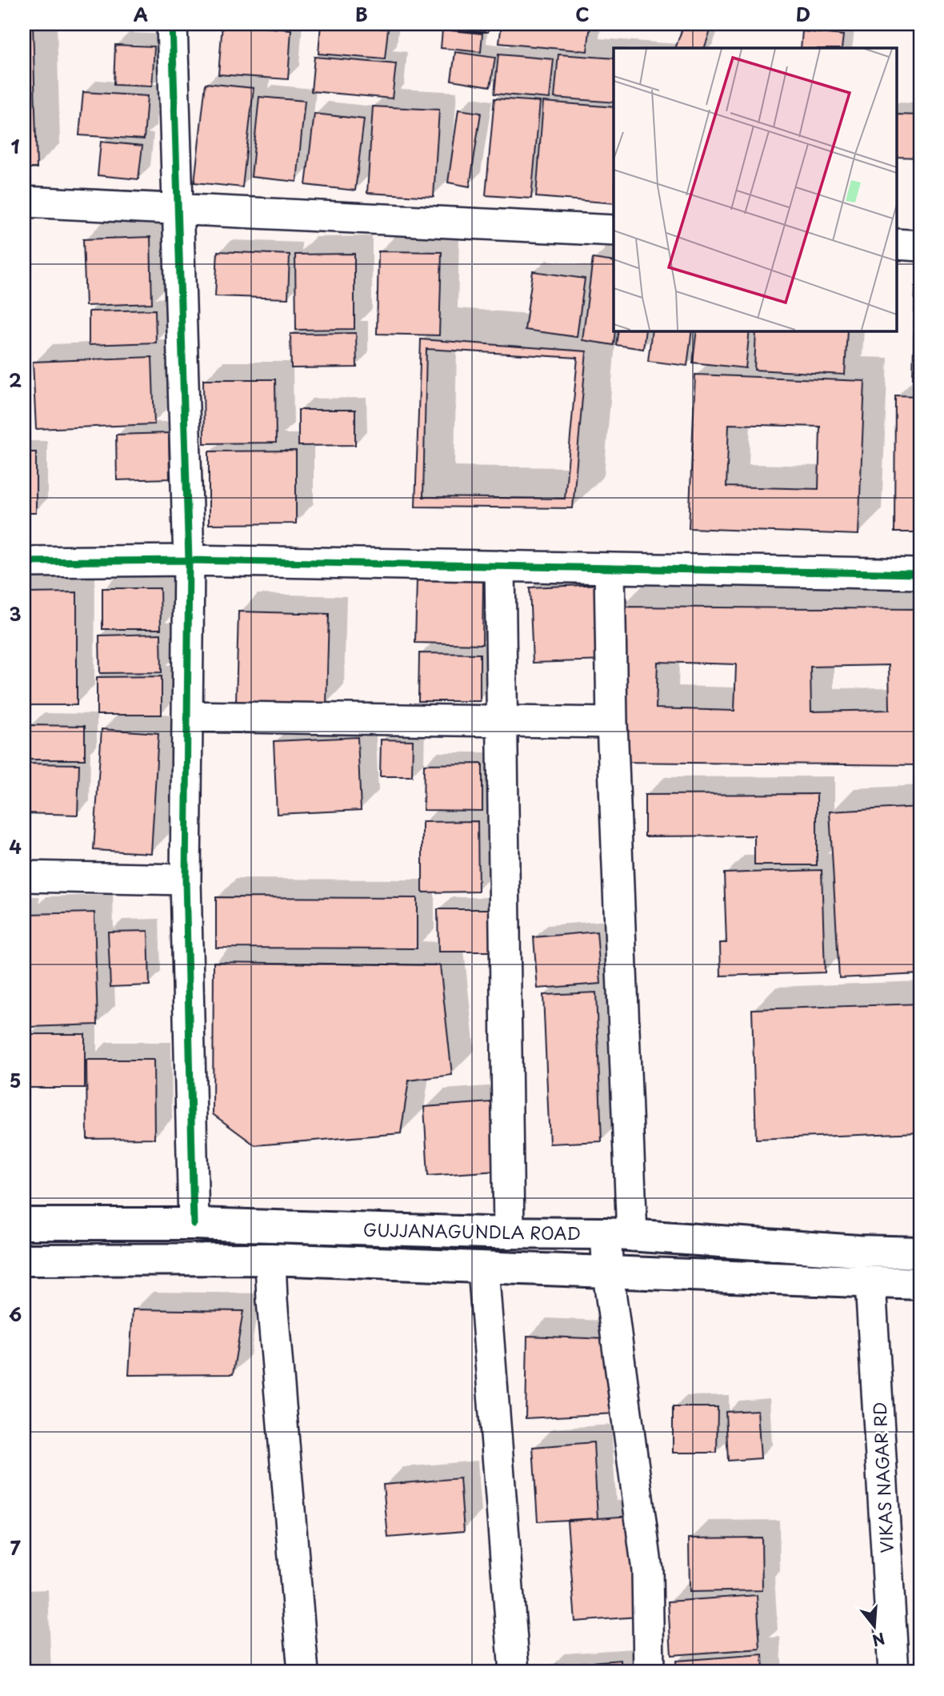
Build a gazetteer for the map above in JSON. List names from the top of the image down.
{
  "streets": {
    "main road": ["GUJJANAGUNDLA ROAD"],
    "street": ["VIKAS NAGAR RD"]
  },
  "crossings": [
    ["GUJJANAGUNDLA ROAD", "VIKAS NAGAR RD"]
  ],
  "north": "bottom",
  "grid": {
    "columns": [
      "A",
      "B",
      "C",
      "D"
    ],
    "rows": [
      "1",
      "2",
      "3",
      "4",
      "5",
      "6",
      "7"
    ]
  }
}
